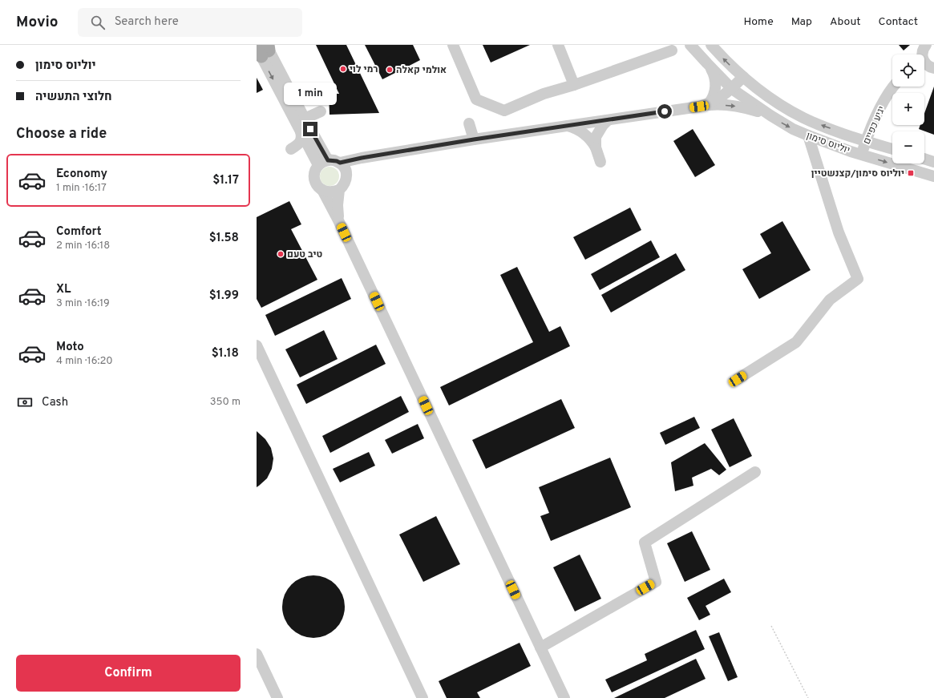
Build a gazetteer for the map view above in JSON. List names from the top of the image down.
{
  "streets": {
    "street": ["יגיע כפיים", "יוליוס סימון"]
  },
  "crossings": [
    ["יגיע כפיים", "יוליוס סימון"]
  ],
  "places": {
    "other": ["רמי לוי", "אולמי קאלה", "טיב טעם"],
    "transit": ["יוליוס סימון/קצנשטיין"]
  },
  "page": {
    "header": "Movio",
    "search": "Search here",
    "nav": [
      "Home",
      "Map",
      "About",
      "Contact"
    ],
    "banner": ["יוליוס סימון", "חלוצי התעשיה"],
    "map_buttons": ["+", "−"],
    "bubble": "1 min",
    "heading": "Choose a ride",
    "list": [
      {
        "name": "Economy",
        "note": "1 min · 16:17",
        "value": "$1.17"
      },
      {
        "name": "Comfort",
        "note": "2 min · 16:18",
        "value": "$1.58"
      },
      {
        "name": "XL",
        "note": "3 min · 16:19",
        "value": "$1.99"
      },
      {
        "name": "Moto",
        "note": "4 min · 16:20",
        "value": "$1.18"
      }
    ],
    "pay": ["Cash", "350 m"],
    "buttons": "Confirm"
  }
}
